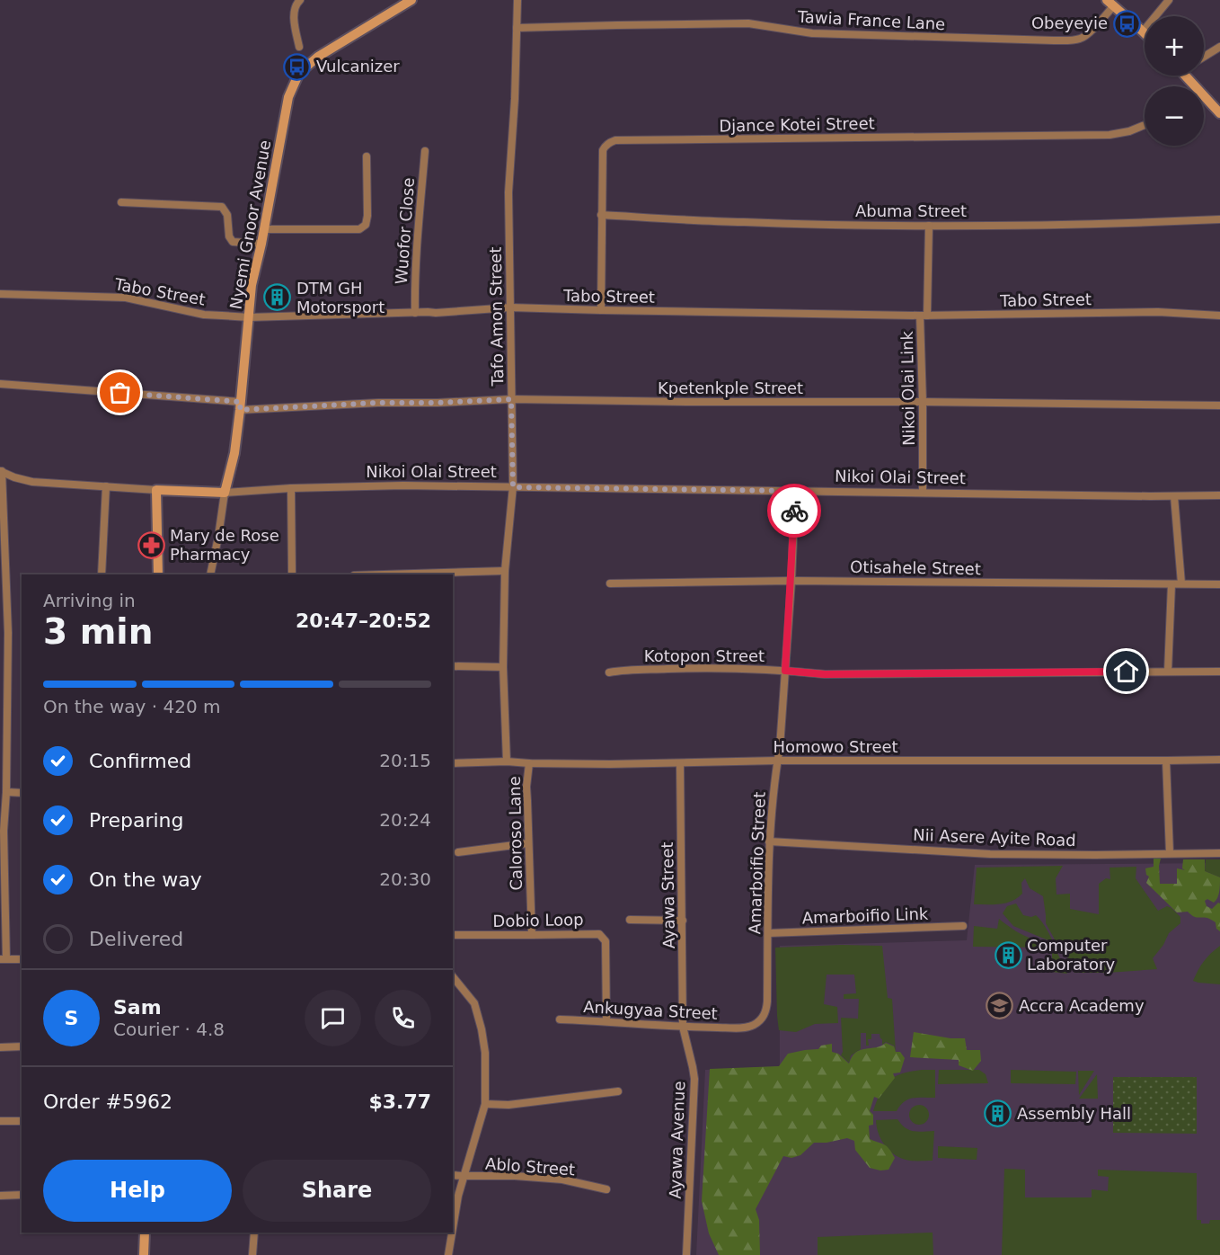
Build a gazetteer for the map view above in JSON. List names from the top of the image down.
{
  "streets": {
    "street": [
      "Tawia France Lane",
      "Djance Kotei Street",
      "Abuma Street",
      "Nyemi Gnoor Avenue",
      "Wuofor Close",
      "Tabo Street",
      "Tafo Amon Street",
      "Kpetenkple Street",
      "Nikoi Olai Link",
      "Nikoi Olai Street",
      "Otisahele Street",
      "Kotopon Street",
      "Homowo Street",
      "Caloroso Lane",
      "Nii Asere Ayite Road",
      "Amarboifio Street",
      "Ayawa Street",
      "Amarboifio Link",
      "Dobio Loop",
      "Ankugyaa Street",
      "Ayawa Avenue",
      "Ablo Street"
    ]
  },
  "crossings": [
    ["Tawia France Lane", "Tafo Amon Street"],
    ["Djance Kotei Street", "Abuma Street"],
    ["Djance Kotei Street", "Tabo Street"],
    ["Abuma Street", "Nikoi Olai Link"],
    ["Nyemi Gnoor Avenue", "Tabo Street"],
    ["Nyemi Gnoor Avenue", "Kpetenkple Street"],
    ["Nyemi Gnoor Avenue", "Nikoi Olai Street"],
    ["Wuofor Close", "Tabo Street"],
    ["Tabo Street", "Tafo Amon Street"],
    ["Tabo Street", "Nikoi Olai Link"],
    ["Tafo Amon Street", "Kpetenkple Street"],
    ["Tafo Amon Street", "Nikoi Olai Street"],
    ["Tafo Amon Street", "Homowo Street"],
    ["Kpetenkple Street", "Nikoi Olai Link"],
    ["Nikoi Olai Link", "Nikoi Olai Street"],
    ["Nikoi Olai Street", "Amarboifio Street"],
    ["Otisahele Street", "Amarboifio Street"],
    ["Kotopon Street", "Amarboifio Street"],
    ["Homowo Street", "Caloroso Lane"],
    ["Homowo Street", "Amarboifio Street"],
    ["Homowo Street", "Ayawa Street"],
    ["Caloroso Lane", "Dobio Loop"],
    ["Nii Asere Ayite Road", "Amarboifio Street"],
    ["Amarboifio Street", "Amarboifio Link"],
    ["Amarboifio Street", "Ankugyaa Street"],
    ["Ayawa Street", "Ankugyaa Street"],
    ["Ayawa Street", "Ayawa Avenue"],
    ["Dobio Loop", "Ankugyaa Street"],
    ["Ankugyaa Street", "Ayawa Avenue"]
  ],
  "places": {
    "bus stop": ["Obeyeyie", "Vulcanizer"],
    "building": ["DTM GH Motorsport", "Computer Laboratory", "Assembly Hall"],
    "pharmacy": ["Mary de Rose Pharmacy"],
    "school or university": ["Accra Academy"]
  },
  "page": {
    "map_buttons": ["+", "−"],
    "heading": ["3 min", "Arriving in", "20:47–20:52"],
    "panel": [
      "Sam",
      "Courier · 4.8",
      "Order #5962",
      "$3.77"
    ],
    "bar": "On the way · 420 m",
    "list": [
      ["Confirmed", "20:15"],
      ["Preparing", "20:24"],
      ["On the way", "20:30"],
      "Delivered"
    ],
    "round": "S",
    "buttons": ["Help", "Share"]
  }
}
